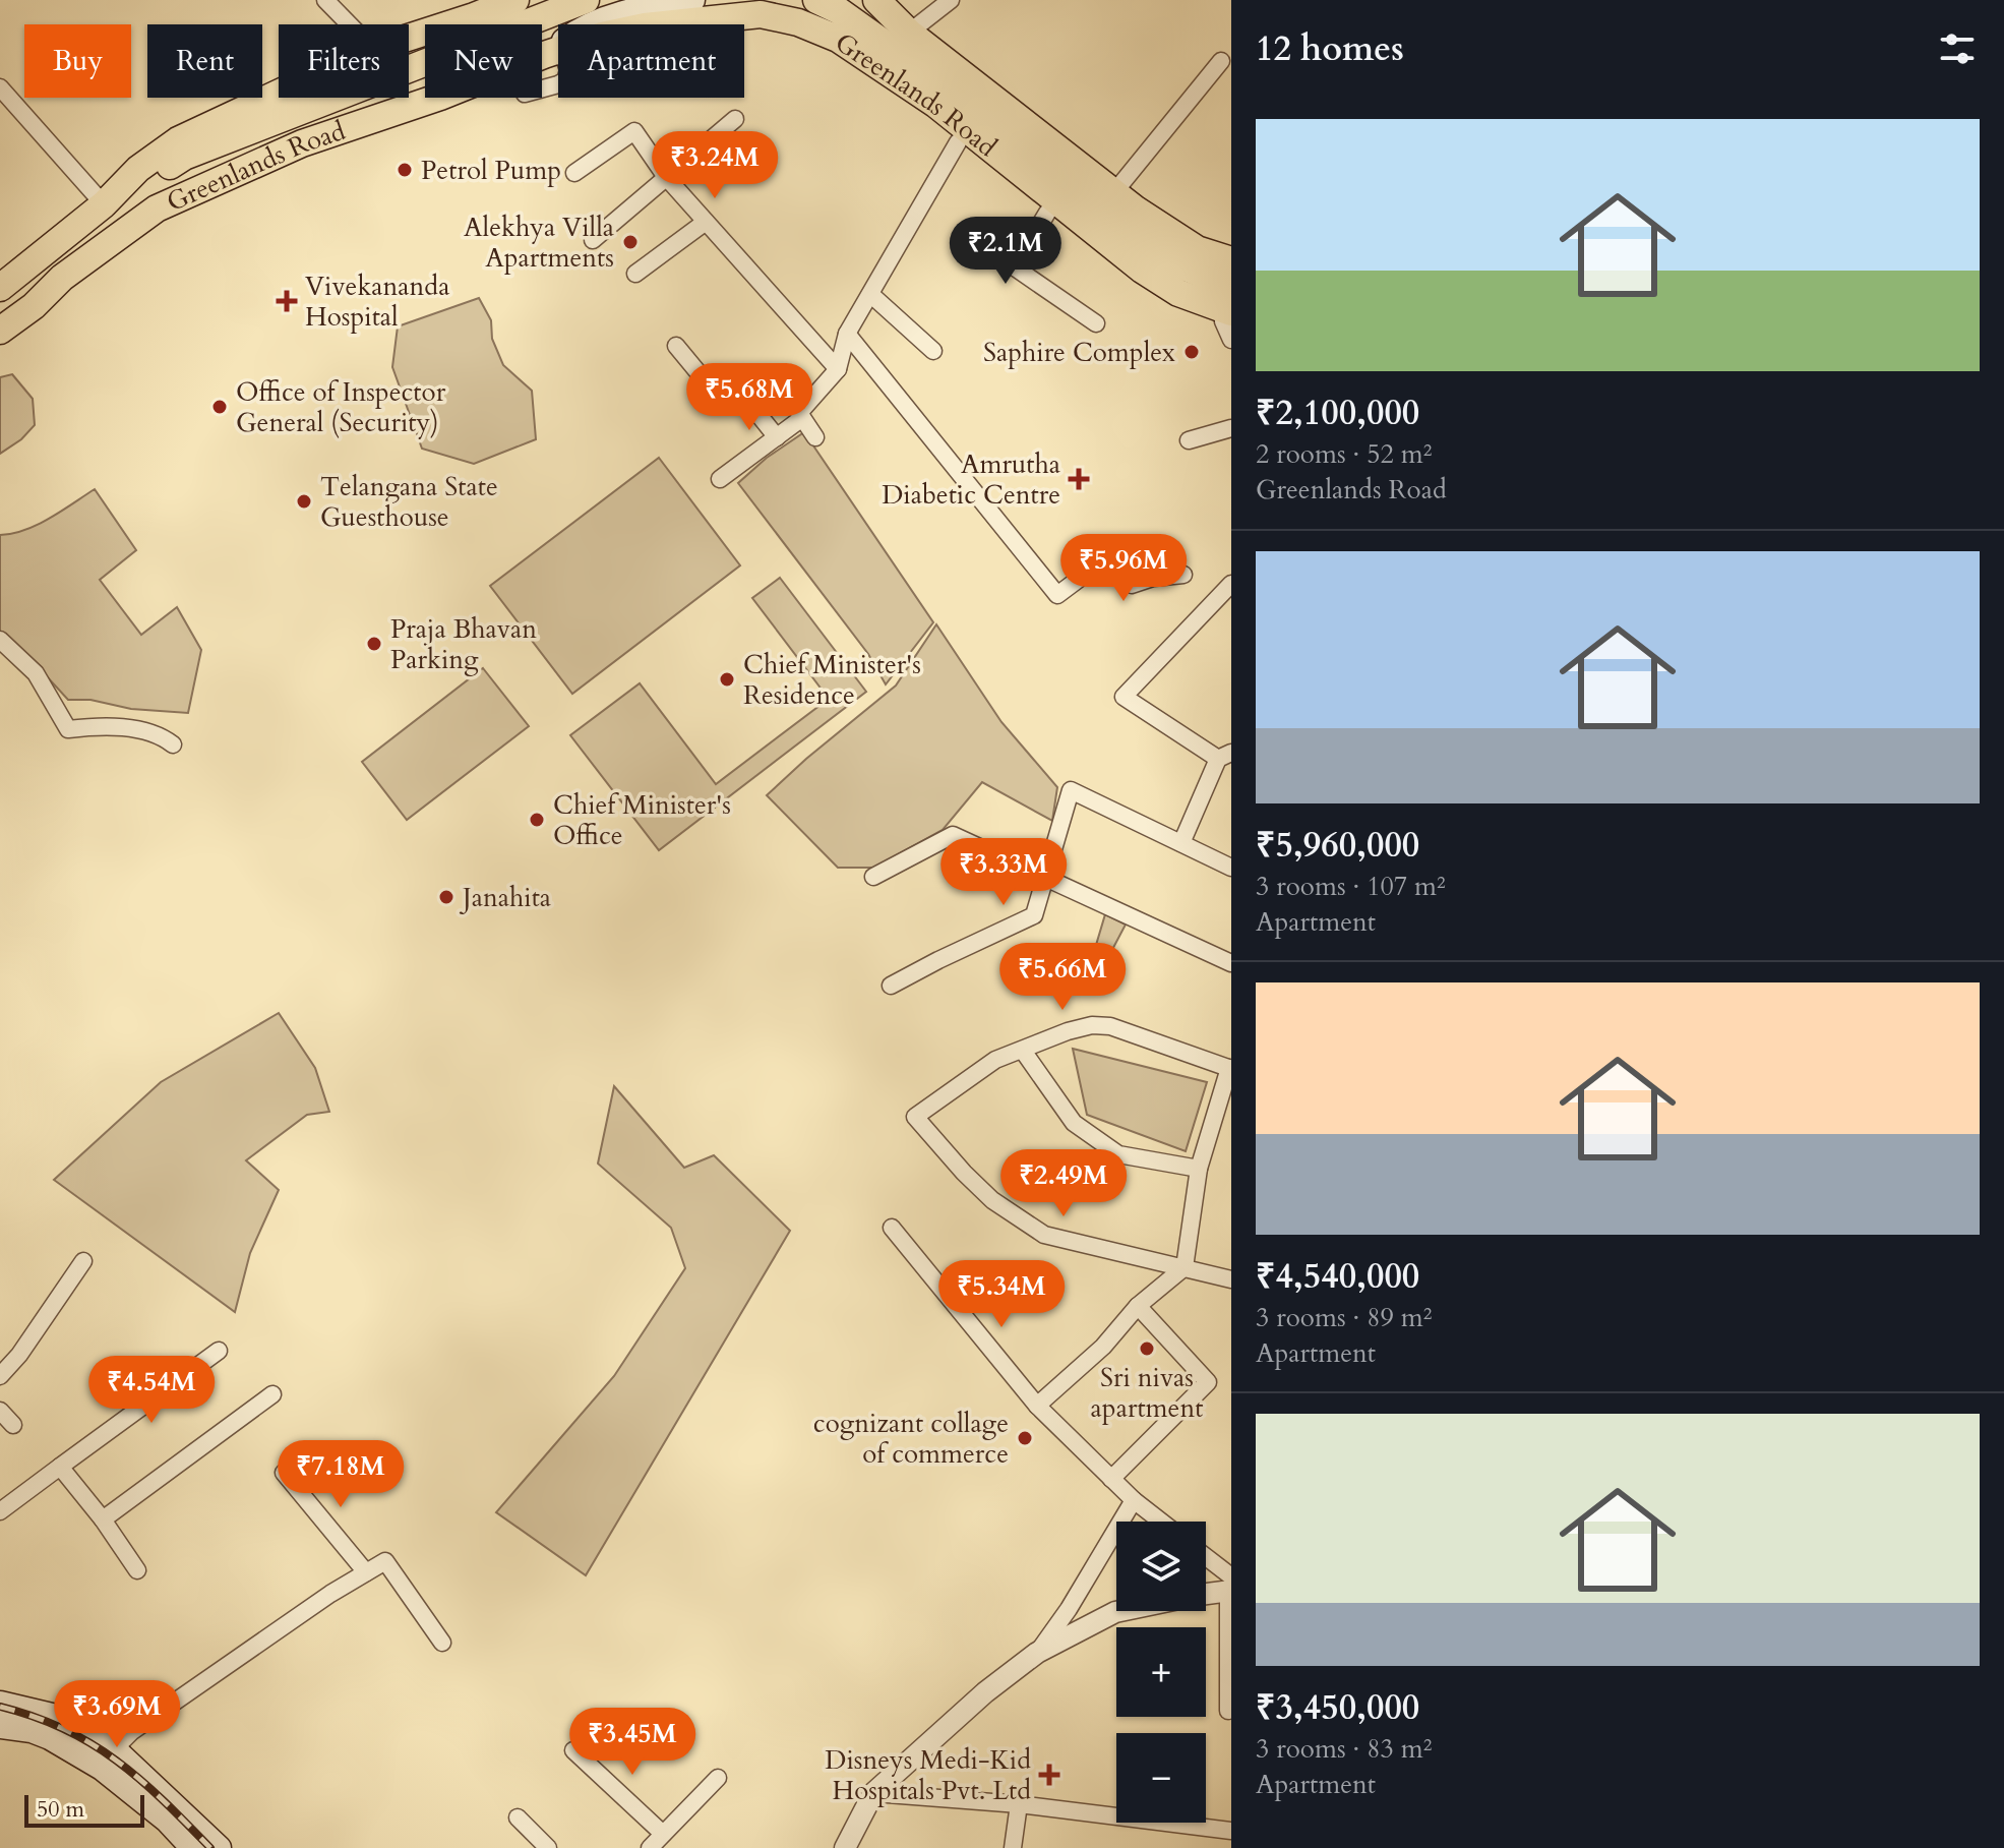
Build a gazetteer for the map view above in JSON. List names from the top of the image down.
{
  "streets": {
    "main road": ["Greenlands Road"]
  },
  "places": {
    "other": [
      "Petrol Pump",
      "Alekhya Villa Apartments",
      "Saphire Complex",
      "Office of Inspector General (Security)",
      "Telangana State Guesthouse",
      "Praja Bhavan Parking",
      "Chief Minister's Residence",
      "Chief Minister's Office",
      "Janahita",
      "Sri nivas apartment",
      "cognizant collage of commerce"
    ],
    "health": ["Vivekananda Hospital", "Amrutha Diabetic Centre", "Disneys Medi-Kid Hospitals Pvt. Ltd"]
  },
  "scale_bar": "50 m",
  "page": {
    "heading": "12 homes",
    "chip": [
      "Buy",
      "Rent",
      "Filters",
      "New",
      "Apartment"
    ],
    "list": [
      {
        "name": "₹2,100,000",
        "note": "2 rooms · 52 m² · Greenlands Road"
      },
      {
        "name": "₹5,960,000",
        "note": "3 rooms · 107 m² · Apartment"
      },
      {
        "name": "₹4,540,000",
        "note": "3 rooms · 89 m² · Apartment"
      },
      {
        "name": "₹3,450,000",
        "note": "3 rooms · 83 m² · Apartment"
      }
    ],
    "price": [
      "₹3.24M",
      "₹2.1M",
      "₹5.68M",
      "₹5.96M",
      "₹3.33M",
      "₹5.66M",
      "₹2.49M",
      "₹5.34M",
      "₹4.54M",
      "₹7.18M",
      "₹3.69M",
      "₹3.45M"
    ],
    "map_buttons": ["+", "−"],
    "scale": "50 m"
  }
}
